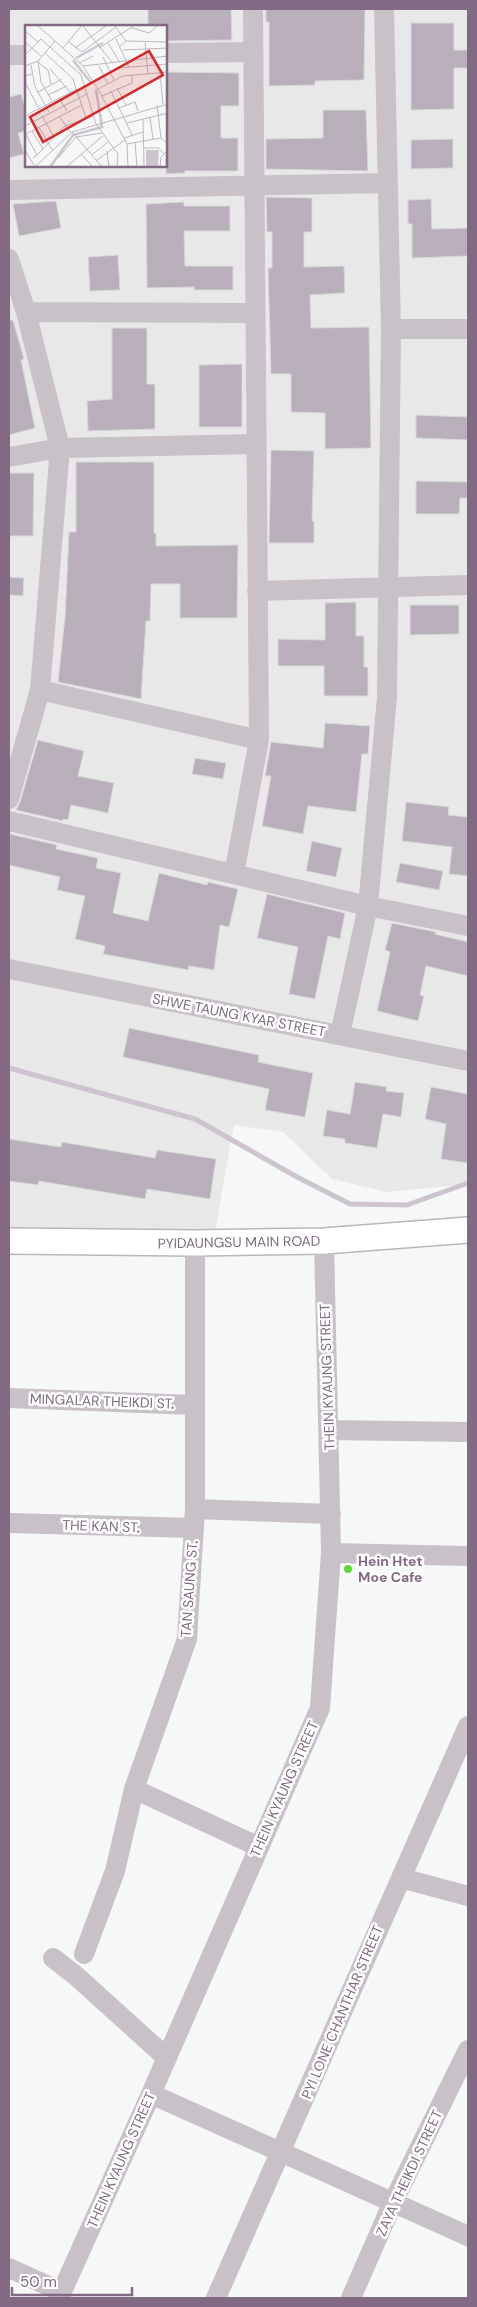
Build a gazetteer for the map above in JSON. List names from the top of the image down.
{
  "streets": {
    "main road": ["PYIDAUNGSU MAIN ROAD"],
    "street": [
      "SHWE TAUNG KYAR STREET",
      "THEIN KYAUNG STREET",
      "MINGALAR THEIKDI ST.",
      "THE KAN ST.",
      "TAN SAUNG ST.",
      "PYI LONE CHANTHAR STREET",
      "ZAYA THEIKDI STREET"
    ]
  },
  "crossings": [
    ["PYIDAUNGSU MAIN ROAD", "THEIN KYAUNG STREET"],
    ["PYIDAUNGSU MAIN ROAD", "TAN SAUNG ST."],
    ["THEIN KYAUNG STREET", "THE KAN ST."],
    ["MINGALAR THEIKDI ST.", "TAN SAUNG ST."],
    ["THE KAN ST.", "TAN SAUNG ST."]
  ],
  "places": ["Hein Htet Moe Cafe"],
  "scale_bar": "50 m"
}
